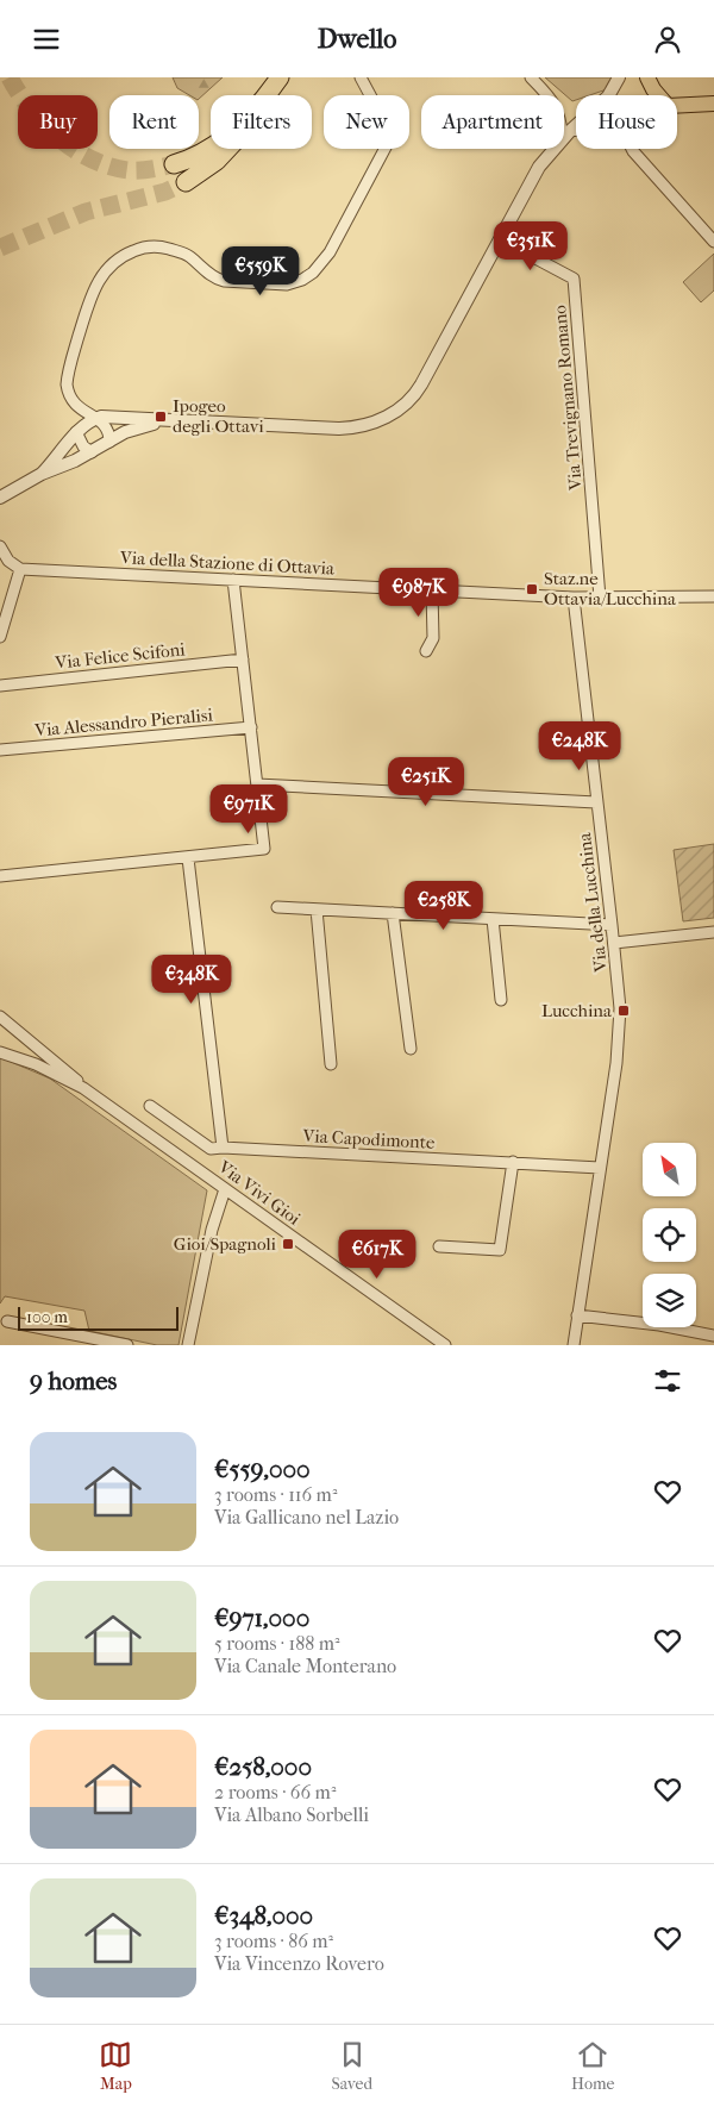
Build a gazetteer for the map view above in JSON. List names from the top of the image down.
{
  "streets": {
    "street": [
      "Via Trevignano Romano",
      "Via della Stazione di Ottavia",
      "Via Felice Scifoni",
      "Via Alessandro Pieralisi",
      "Via della Lucchina",
      "Via Capodimonte",
      "Via Vivi Gioi"
    ]
  },
  "crossings": [
    ["Via Trevignano Romano", "Via della Stazione di Ottavia"],
    ["Via della Stazione di Ottavia", "Via della Lucchina"],
    ["Via della Lucchina", "Via Capodimonte"]
  ],
  "places": {
    "transit": [
      "Ipogeo degli Ottavi",
      "Staz.ne Ottavia/Lucchina",
      "Lucchina",
      "Gioi/Spagnoli"
    ]
  },
  "scale_bar": "100 m",
  "north": "top left",
  "page": {
    "header": "Dwello",
    "chip": [
      "Buy",
      "Rent",
      "Filters",
      "New",
      "Apartment",
      "House"
    ],
    "price": [
      "€351K",
      "€559K",
      "€987K",
      "€248K",
      "€251K",
      "€971K",
      "€258K",
      "€348K",
      "€617K"
    ],
    "scale": "100 m",
    "heading": "9 homes",
    "list": [
      {
        "name": "€559,000",
        "note": "3 rooms · 116 m² · Via Gallicano nel Lazio"
      },
      {
        "name": "€971,000",
        "note": "5 rooms · 188 m² · Via Canale Monterano"
      },
      {
        "name": "€258,000",
        "note": "2 rooms · 66 m² · Via Albano Sorbelli"
      },
      {
        "name": "€348,000",
        "note": "3 rooms · 86 m² · Via Vincenzo Rovero"
      }
    ],
    "tabs": ["Map", "Saved", "Home"]
  }
}
